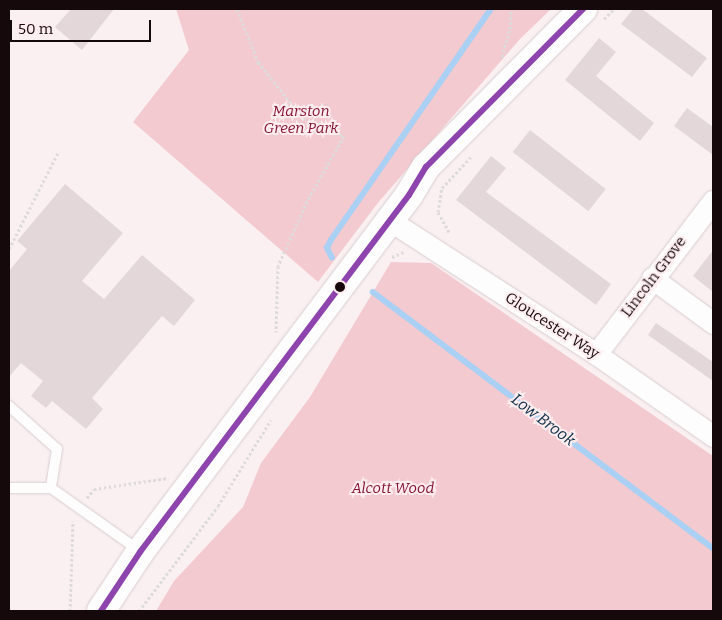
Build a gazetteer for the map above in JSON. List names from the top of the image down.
{
  "streets": {
    "street": ["Lincoln Grove", "Gloucester Way"]
  },
  "crossings": [
    ["Lincoln Grove", "Gloucester Way"]
  ],
  "water": ["Low Brook"],
  "parks": ["Marston Green Park", "Alcott Wood"],
  "scale_bar": "50 m"
}
